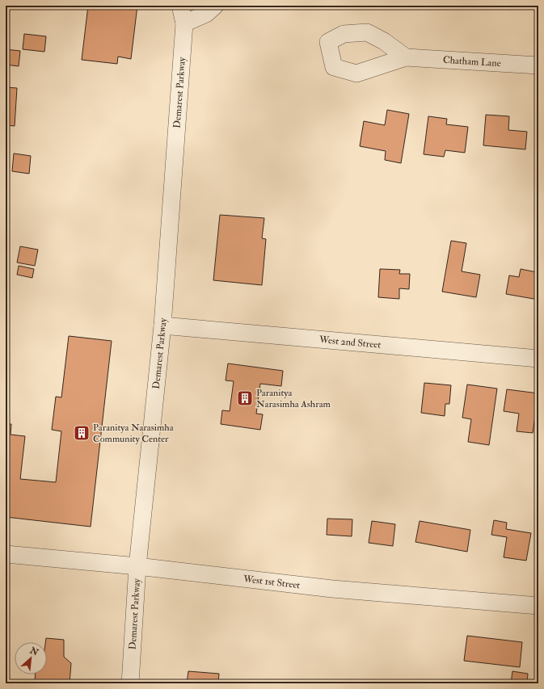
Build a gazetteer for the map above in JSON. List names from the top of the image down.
{
  "streets": {
    "street": [
      "Chatham Lane",
      "Demarest Parkway",
      "West 2nd Street",
      "West 1st Street"
    ]
  },
  "crossings": [
    ["Demarest Parkway", "West 2nd Street"],
    ["Demarest Parkway", "West 1st Street"]
  ],
  "places": {
    "building": ["Paranitya Narasimha Ashram", "Paranitya Narasimha Community Center"]
  },
  "north": "top right"
}
